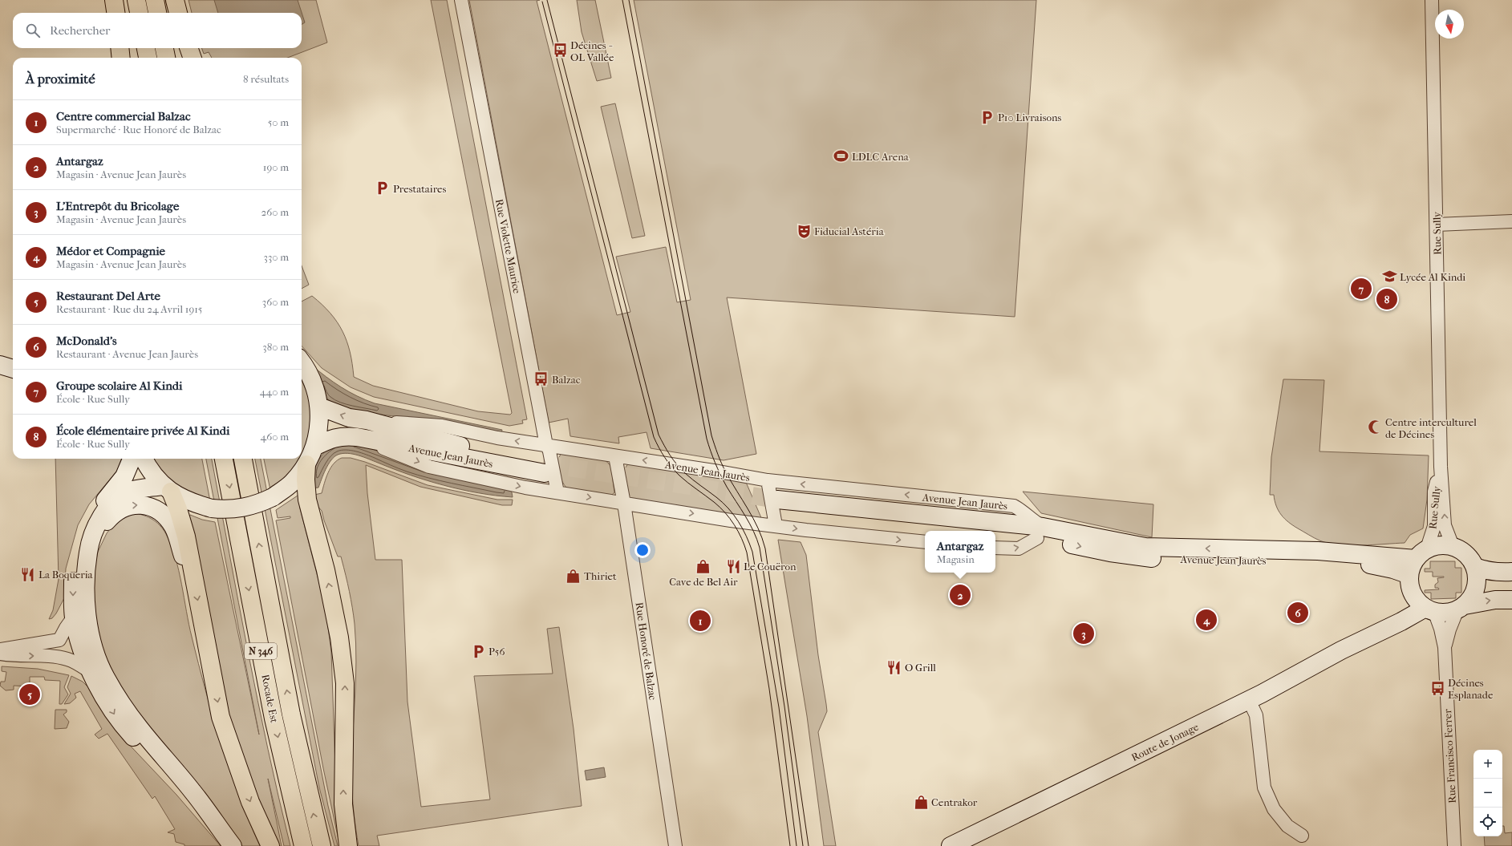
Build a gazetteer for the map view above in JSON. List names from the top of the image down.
{
  "streets": {
    "highway": ["N 346", "Rocade Est"],
    "main road": ["Avenue Jean Jaurès", "Route de Jonage"],
    "street": [
      "Rue Sully",
      "Rue Violette Maurice",
      "Rue Honoré de Balzac",
      "Rue Francisco Ferrer"
    ]
  },
  "crossings": [
    ["Rue Sully", "Avenue Jean Jaurès"],
    ["Rue Sully", "Route de Jonage"],
    ["Rue Sully", "Rue Francisco Ferrer"],
    ["Rue Violette Maurice", "Avenue Jean Jaurès"],
    ["Avenue Jean Jaurès", "Rue Honoré de Balzac"],
    ["Avenue Jean Jaurès", "Route de Jonage"],
    ["Avenue Jean Jaurès", "Rue Francisco Ferrer"],
    ["Route de Jonage", "Rue Francisco Ferrer"]
  ],
  "places": {
    "bus stop": ["Décines - OL Vallée", "Balzac", "Décines Esplanade"],
    "parking": ["P10 Livraisons", "Prestataires", "P56"],
    "sports": ["LDLC Arena"],
    "theatre": ["Fiducial Astéria"],
    "school or university": ["Lycée Al Kindi"],
    "mosque": ["Centre interculturel de Décines"],
    "shop": ["Cave de Bel Air", "Thiriet", "Centrakor"],
    "restaurant": ["Le Couëron", "La Boqueria", "O Grill"]
  },
  "north": "bottom",
  "page": {
    "search": "Rechercher",
    "heading": ["À proximité", "8 résultats"],
    "list": [
      {
        "mark": "1",
        "name": "Centre commercial Balzac",
        "note": "Supermarché · Rue Honoré de Balzac",
        "value": "50 m"
      },
      {
        "mark": "2",
        "name": "Antargaz",
        "note": "Magasin · Avenue Jean Jaurès",
        "value": "190 m"
      },
      {
        "mark": "3",
        "name": "L'Entrepôt du Bricolage",
        "note": "Magasin · Avenue Jean Jaurès",
        "value": "260 m"
      },
      {
        "mark": "4",
        "name": "Médor et Compagnie",
        "note": "Magasin · Avenue Jean Jaurès",
        "value": "330 m"
      },
      {
        "mark": "5",
        "name": "Restaurant Del Arte",
        "note": "Restaurant · Rue du 24 Avril 1915",
        "value": "360 m"
      },
      {
        "mark": "6",
        "name": "McDonald's",
        "note": "Restaurant · Avenue Jean Jaurès",
        "value": "380 m"
      },
      {
        "mark": "7",
        "name": "Groupe scolaire Al Kindi",
        "note": "École · Rue Sully",
        "value": "440 m"
      },
      {
        "mark": "8",
        "name": "École élémentaire privée Al Kindi",
        "note": "École · Rue Sully",
        "value": "460 m"
      }
    ],
    "pins": [
      "7",
      "8",
      "2",
      "6",
      "4",
      "1",
      "3",
      "5"
    ],
    "popup": ["Antargaz", "Magasin"],
    "map_buttons": ["+", "−"]
  }
}
